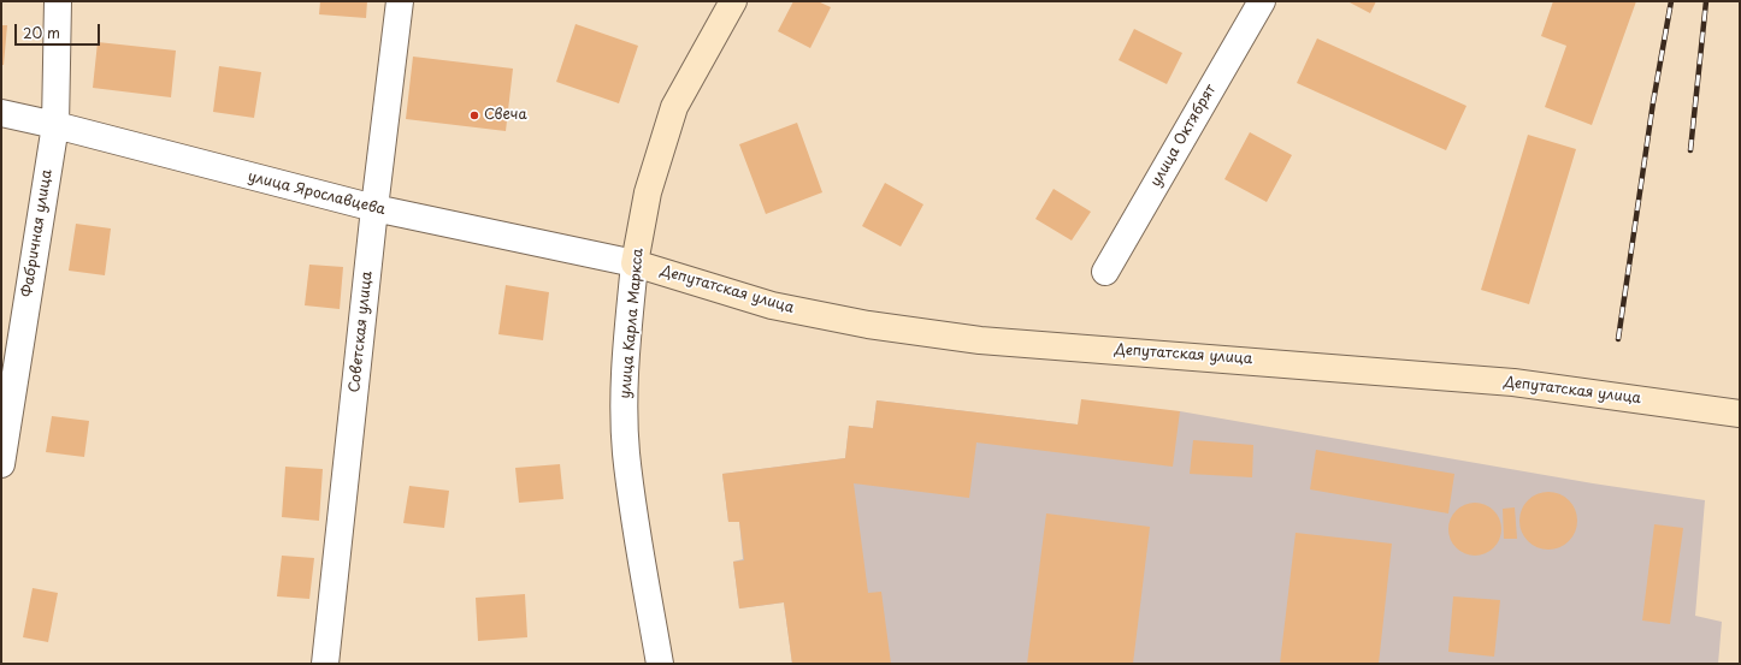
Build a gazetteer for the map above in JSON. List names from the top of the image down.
{
  "streets": {
    "main road": ["Депутатская улица", "улица Карла Маркса"],
    "street": [
      "улица Октябрят",
      "улица Ярославцева",
      "Фабричная улица",
      "Советская улица"
    ]
  },
  "crossings": [
    ["улица Ярославцева", "Фабричная улица"],
    ["улица Ярославцева", "Депутатская улица"],
    ["улица Ярославцева", "улица Карла Маркса"],
    ["улица Ярославцева", "Советская улица"],
    ["Депутатская улица", "улица Карла Маркса"]
  ],
  "places": ["Свеча"],
  "scale_bar": "20 m"
}
